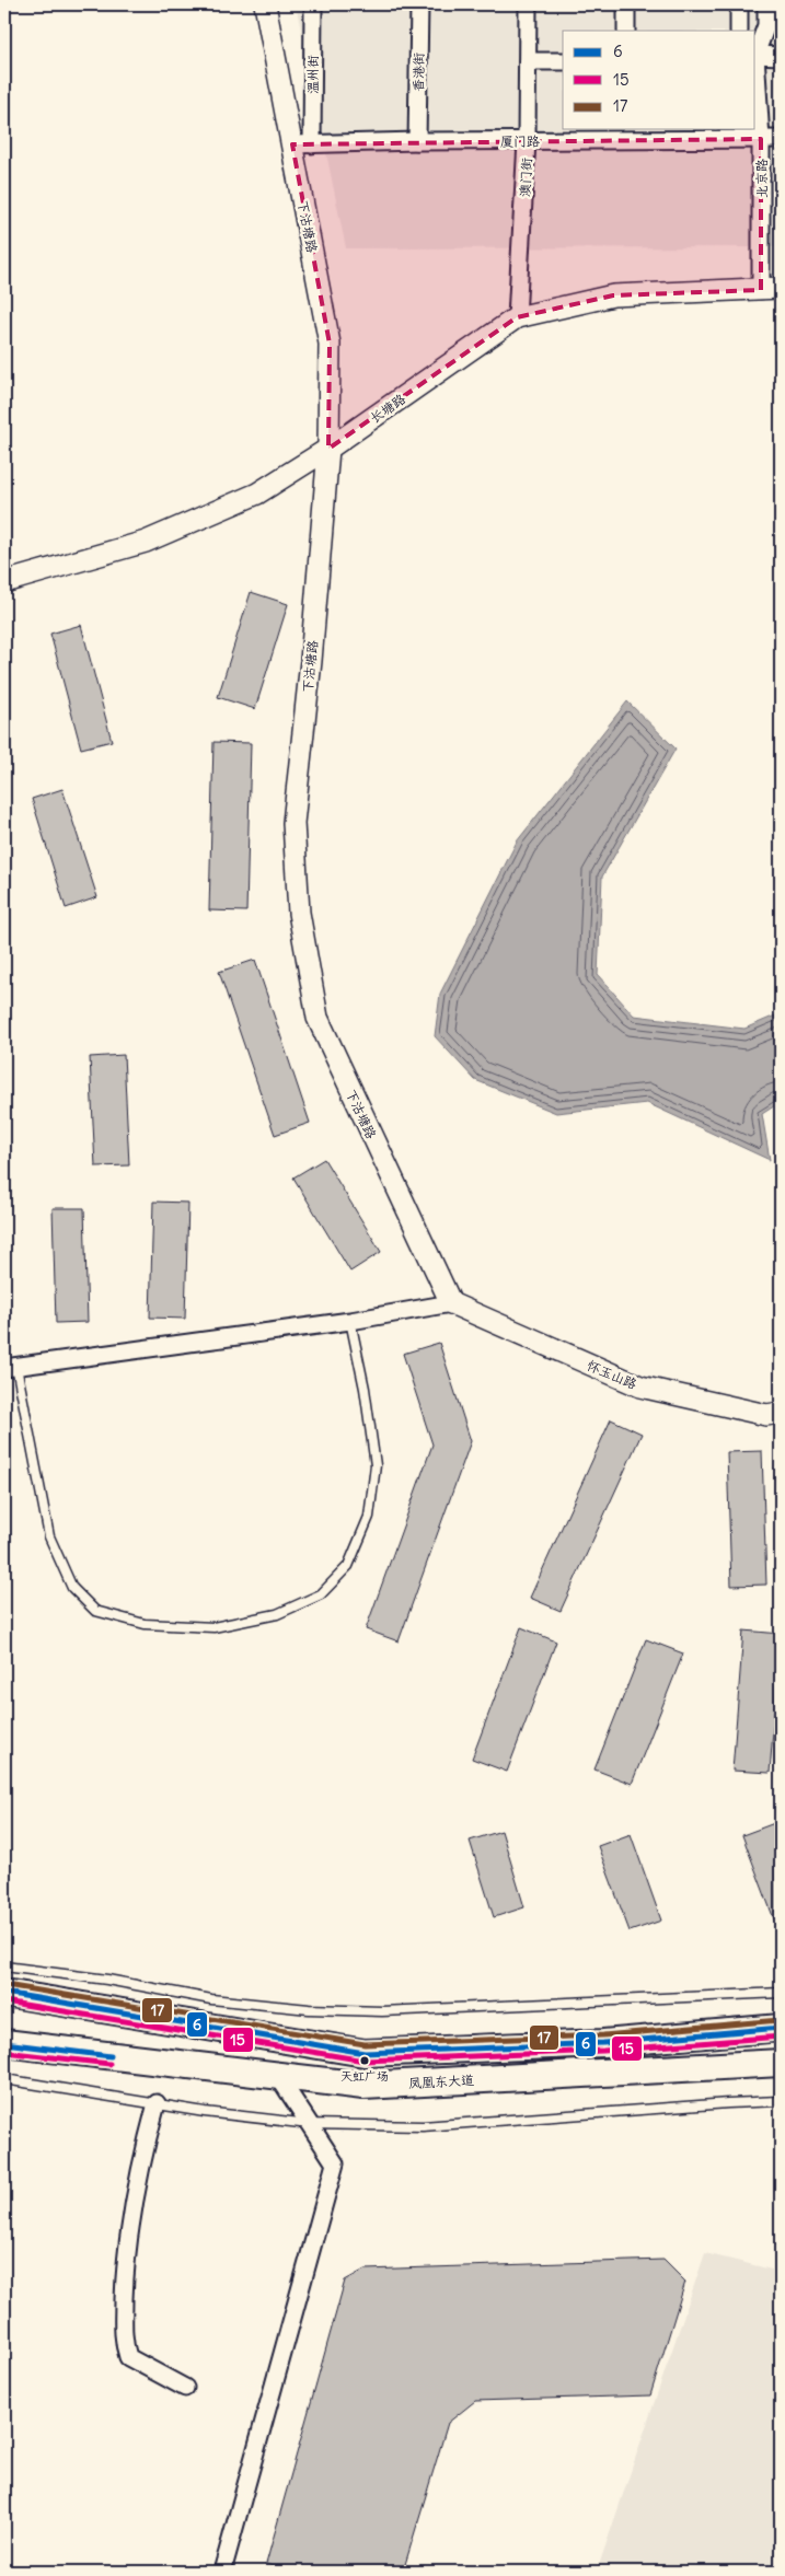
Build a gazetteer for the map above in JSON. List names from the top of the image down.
{
  "streets": {
    "main road": ["凤凰东大道"],
    "street": [
      "香港街",
      "温州街",
      "厦门路",
      "澳门街",
      "北京路",
      "下沽塘路",
      "长塘路",
      "怀玉山路"
    ]
  },
  "crossings": [
    ["香港街", "厦门路"],
    ["温州街", "厦门路"],
    ["温州街", "下沽塘路"],
    ["厦门路", "澳门街"],
    ["厦门路", "北京路"],
    ["厦门路", "下沽塘路"],
    ["澳门街", "长塘路"],
    ["北京路", "长塘路"],
    ["下沽塘路", "长塘路"],
    ["下沽塘路", "怀玉山路"]
  ],
  "places": ["天虹广场"],
  "lines": ["transit line 17", "transit line 6", "transit line 15"],
  "legend": ["6", "15", "17"]
}
